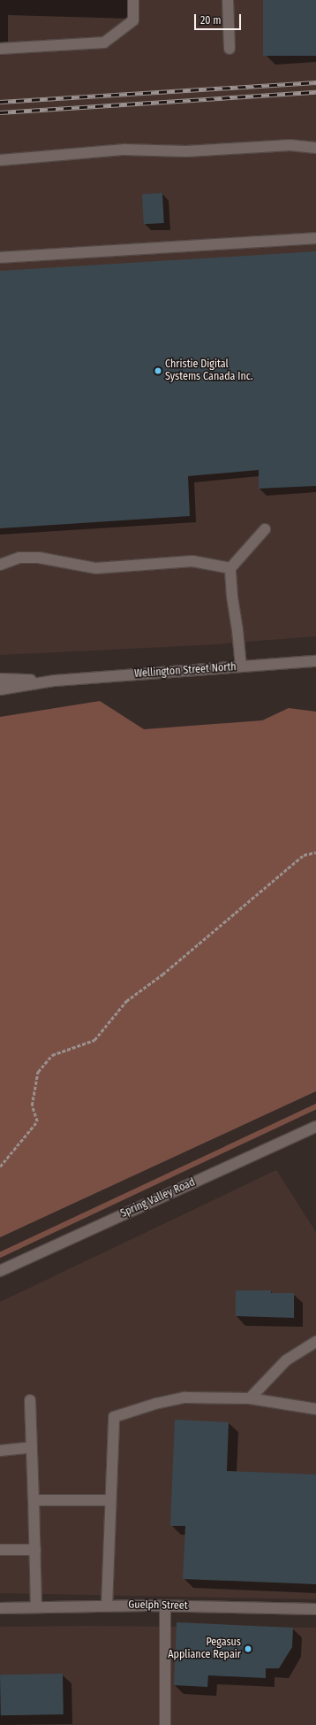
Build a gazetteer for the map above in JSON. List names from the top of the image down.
{
  "streets": {
    "street": ["Wellington Street North", "Spring Valley Road", "Guelph Street"]
  },
  "places": ["Christie Digital Systems Canada Inc.", "Pegasus Appliance Repair"],
  "scale_bar": "20 m"
}
